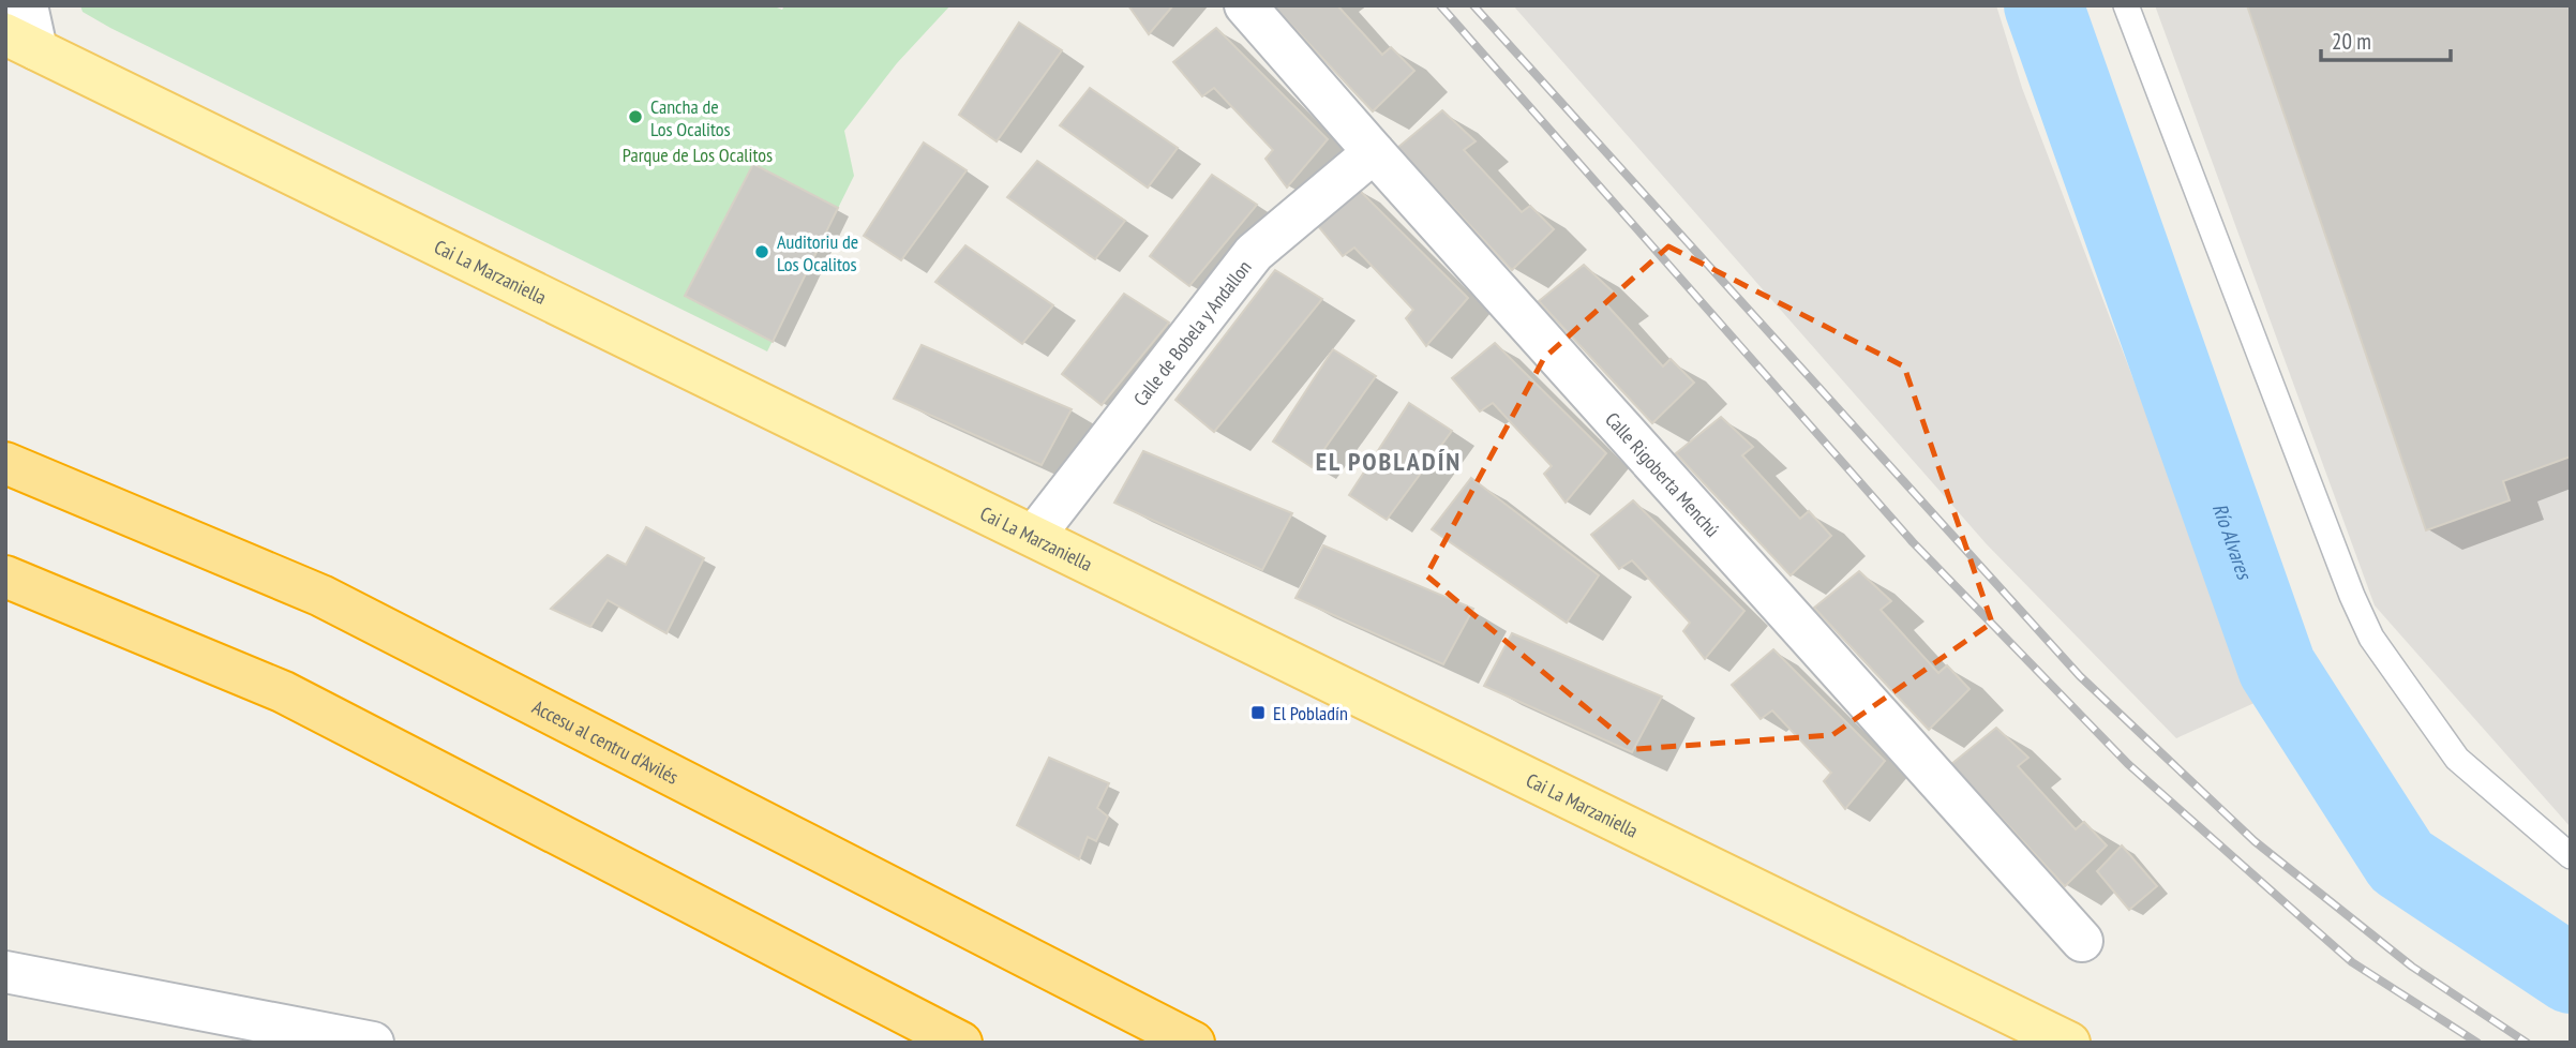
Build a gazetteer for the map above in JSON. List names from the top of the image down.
{
  "streets": {
    "highway": ["Accesu al centru d'Avilés"],
    "main road": ["Cai La Marzaniella"],
    "street": ["Calle de Bobela y Andallon", "Calle Rigoberta Menchú"]
  },
  "crossings": [
    ["Cai La Marzaniella", "Calle de Bobela y Andallon"],
    ["Calle de Bobela y Andallon", "Calle Rigoberta Menchú"]
  ],
  "districts": ["EL POBLADÍN"],
  "water": ["Río Alvares"],
  "parks": ["Parque de Los Ocalitos"],
  "places": {
    "other": ["Cancha de Los Ocalitos", "Auditoriu de Los Ocalitos"],
    "transit": ["El Pobladín"]
  },
  "scale_bar": "20 m"
}
